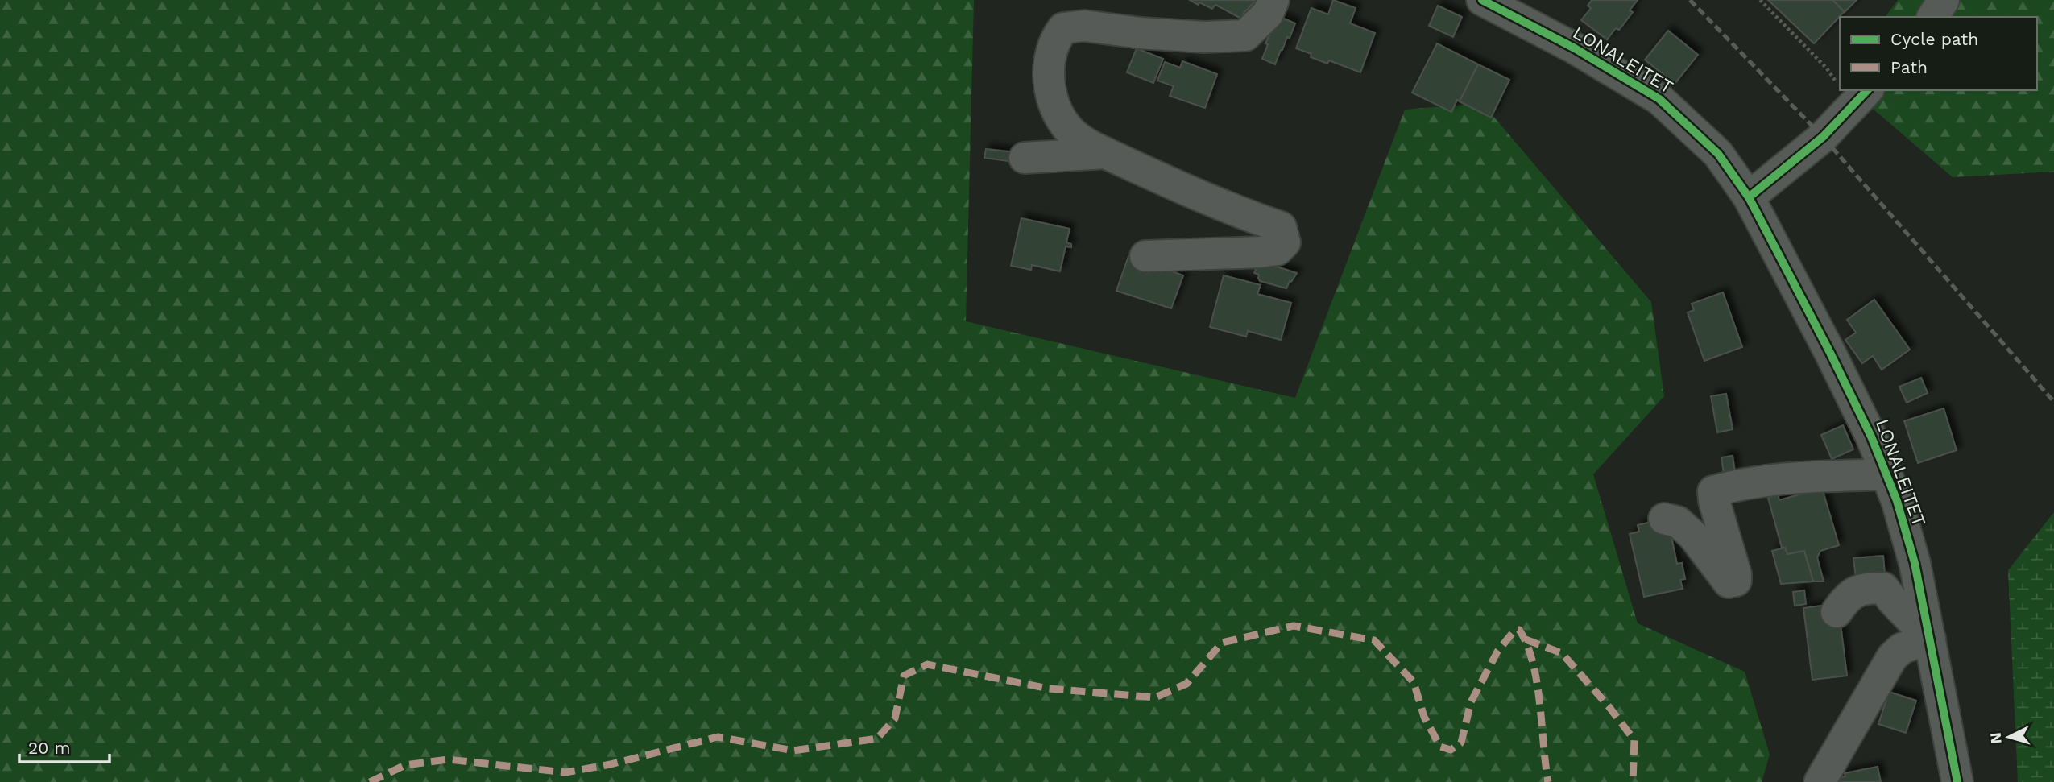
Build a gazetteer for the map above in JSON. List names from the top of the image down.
{
  "streets": {
    "street": ["LONALEITET"]
  },
  "legend": ["Cycle path", "Path"],
  "scale_bar": "20 m",
  "north": "left"
}
